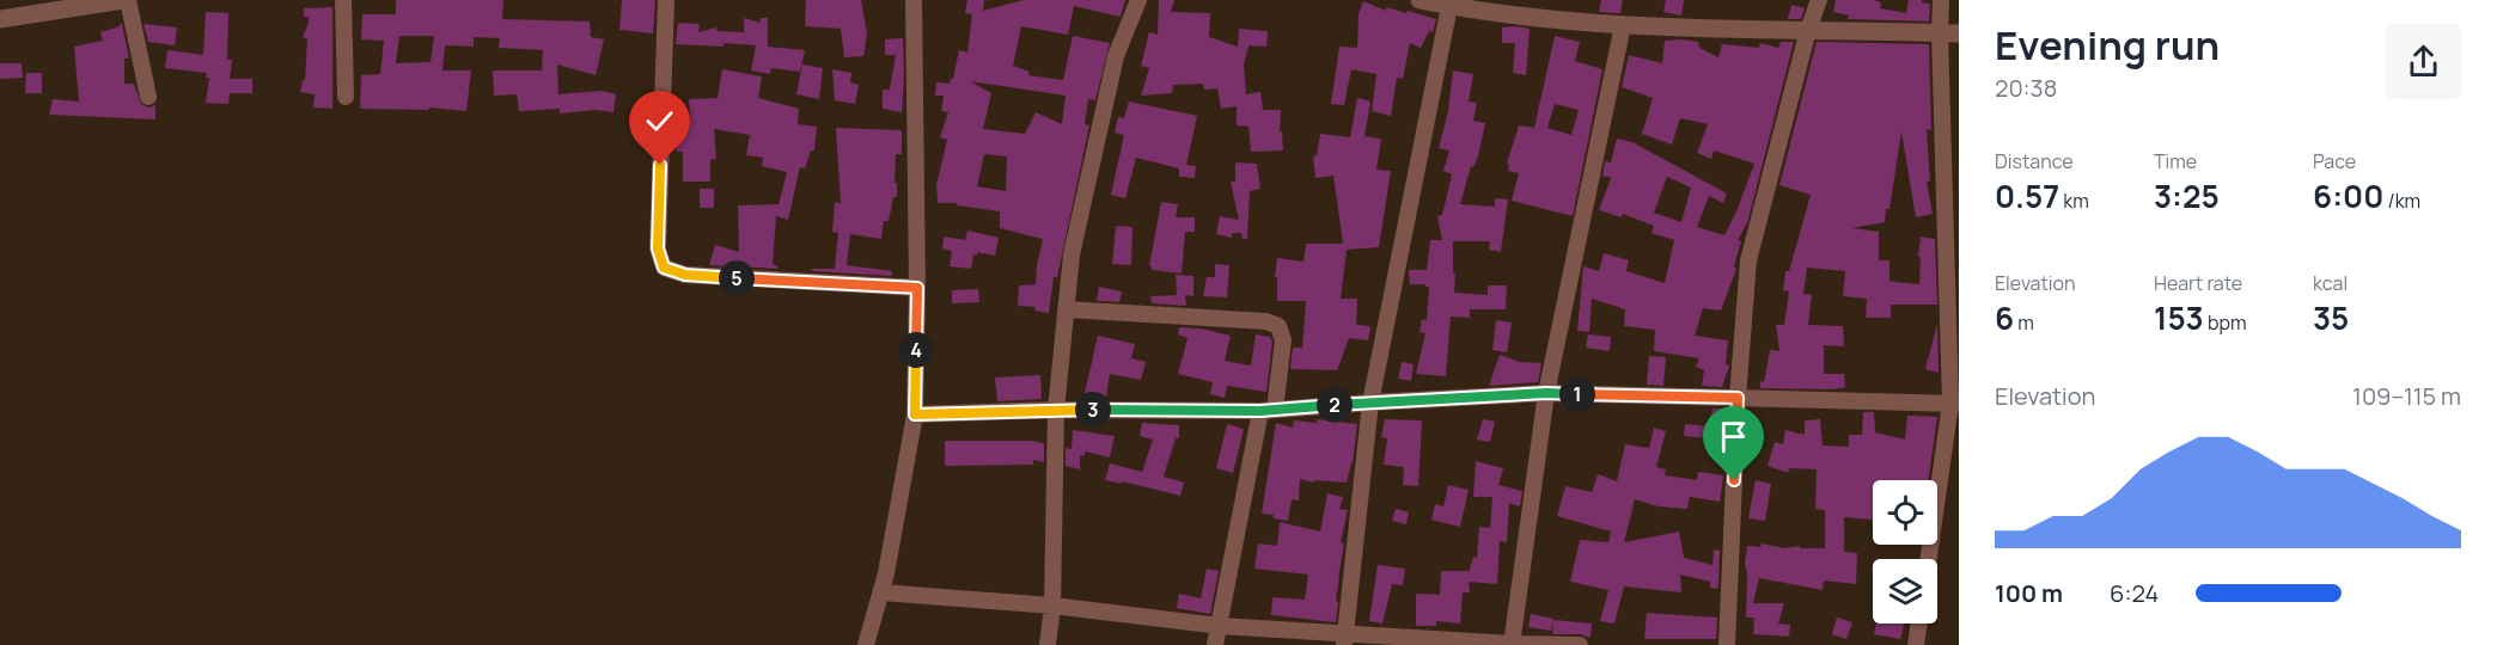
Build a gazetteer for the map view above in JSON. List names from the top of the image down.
{
  "page": {
    "heading": ["Evening run", "20:38"],
    "stats": [
      ["Distance", "0.57 km"],
      ["Time", "3:25"],
      ["Pace", "6:00 /km"],
      ["Elevation", "6 m"],
      ["Heart rate", "153 bpm"],
      ["kcal", "35"]
    ],
    "pins": [
      "5",
      "4",
      "1",
      "2",
      "3"
    ],
    "chart": ["Elevation", "109–115 m"],
    "list": [
      {
        "name": "100 m",
        "note": "6:24"
      }
    ]
  }
}
